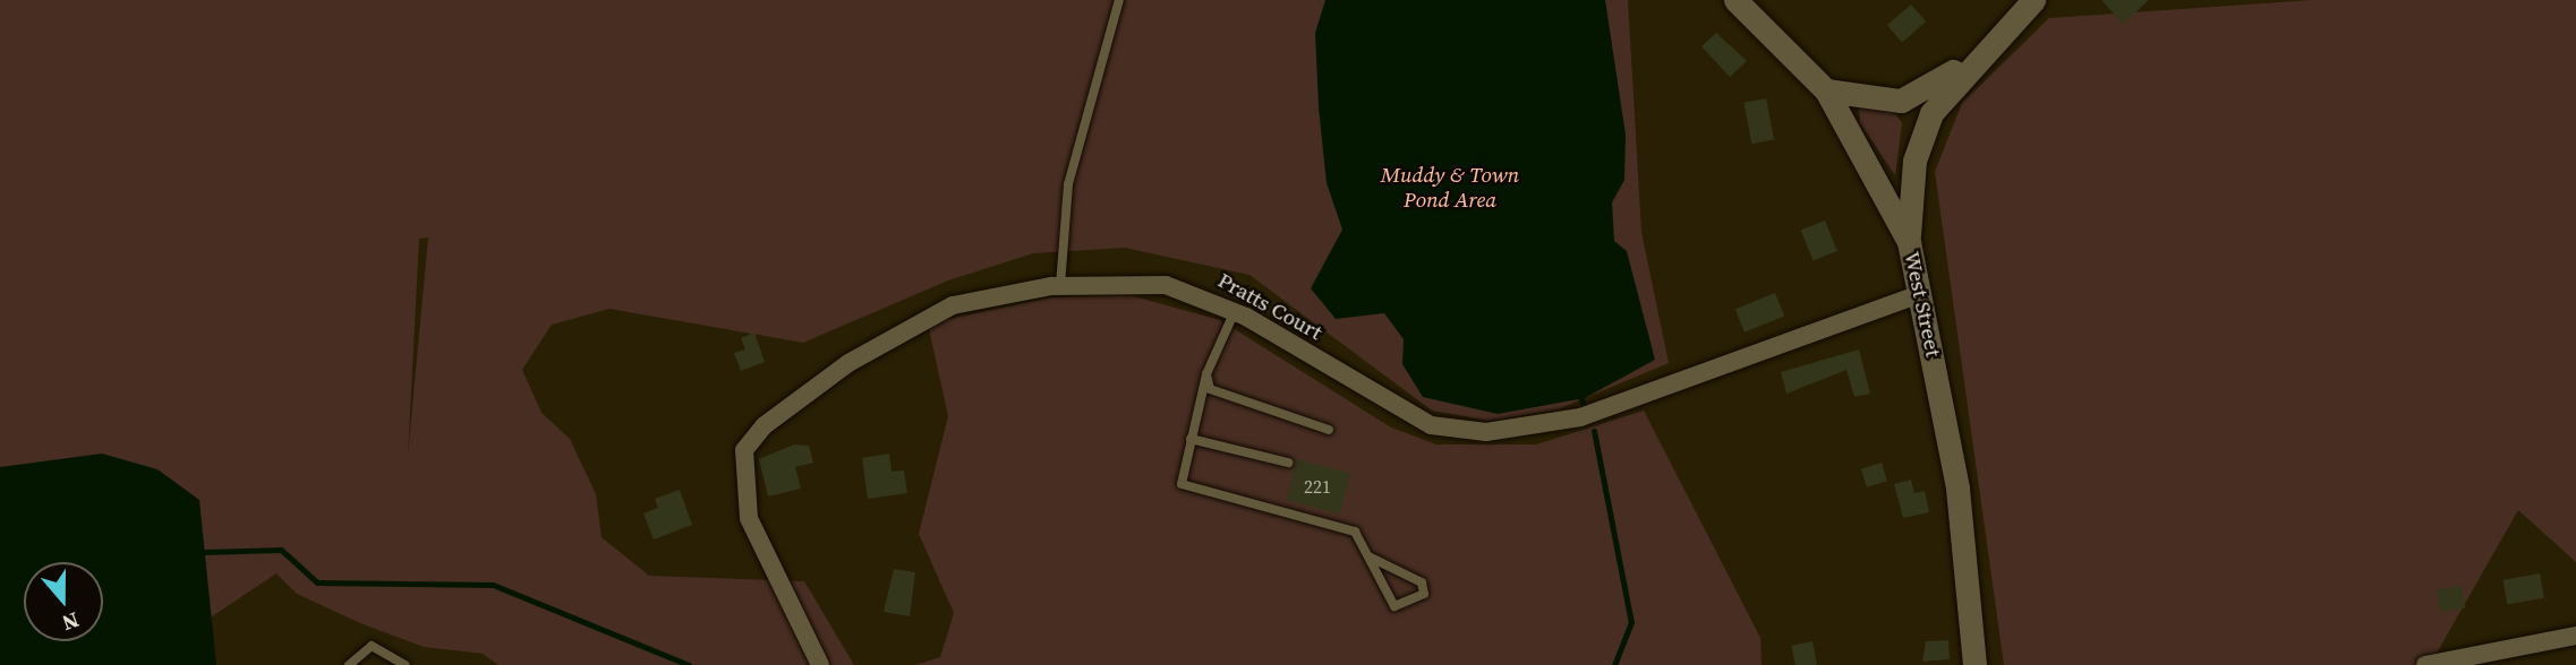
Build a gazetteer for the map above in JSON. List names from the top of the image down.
{
  "streets": {
    "street": ["West Street", "Pratts Court"]
  },
  "crossings": [
    ["West Street", "Pratts Court"]
  ],
  "parks": ["Muddy & Town Pond Area"],
  "house_numbers": ["221"],
  "north": "bottom"
}
